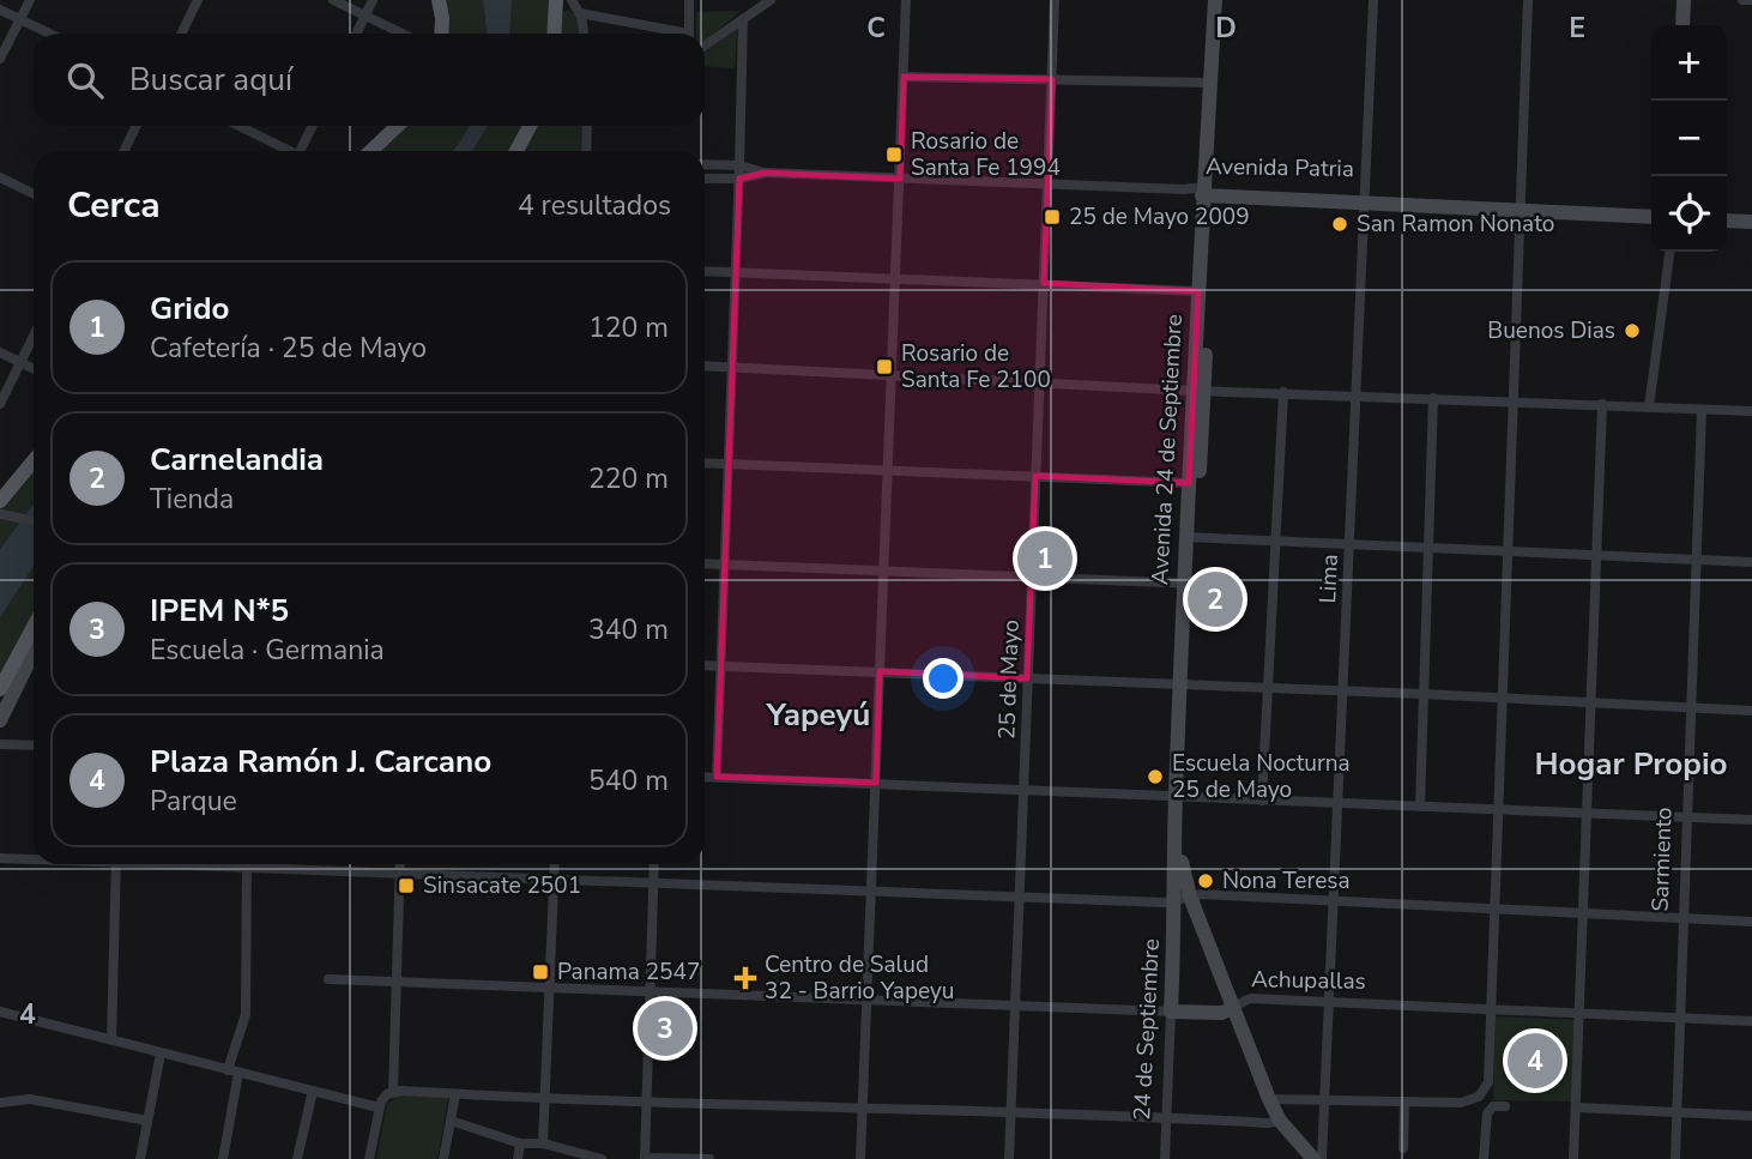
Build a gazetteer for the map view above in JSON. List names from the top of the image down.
{
  "streets": {
    "main road": [
      "Avenida Patria",
      "Avenida 24 de Septiembre",
      "Achupallas",
      "24 de Septiembre"
    ],
    "street": ["Lima", "25 de Mayo", "Sarmiento"]
  },
  "crossings": [
    ["Avenida Patria", "Avenida 24 de Septiembre"],
    ["Avenida Patria", "Lima"],
    ["Avenida Patria", "25 de Mayo"],
    ["Avenida 24 de Septiembre", "24 de Septiembre"],
    ["Lima", "Achupallas"],
    ["25 de Mayo", "Achupallas"],
    ["Sarmiento", "Achupallas"],
    ["Achupallas", "24 de Septiembre"]
  ],
  "districts": ["Yapeyú", "Hogar Propio"],
  "places": {
    "transit": [
      "Rosario de Santa Fe 1994",
      "25 de Mayo 2009",
      "Rosario de Santa Fe 2100",
      "Sinsacate 2501",
      "Panama 2547"
    ],
    "other": [
      "San Ramon Nonato",
      "Buenos Dias",
      "Escuela Nocturna 25 de Mayo",
      "Nona Teresa"
    ],
    "health": ["Centro de Salud 32 - Barrio Yapeyu"]
  },
  "page": {
    "map_buttons": ["+", "−"],
    "search": "Buscar aquí",
    "heading": ["Cerca", "4 resultados"],
    "list": [
      {
        "mark": "1",
        "name": "Grido",
        "note": "Cafetería · 25 de Mayo",
        "value": "120 m"
      },
      {
        "mark": "2",
        "name": "Carnelandia",
        "note": "Tienda",
        "value": "220 m"
      },
      {
        "mark": "3",
        "name": "IPEM N*5",
        "note": "Escuela · Germania",
        "value": "340 m"
      },
      {
        "mark": "4",
        "name": "Plaza Ramón J. Carcano",
        "note": "Parque",
        "value": "540 m"
      }
    ],
    "pins": [
      "1",
      "2",
      "3",
      "4"
    ]
  },
  "grid": {
    "columns": ["C", "D", "E"],
    "rows": ["4"]
  }
}
